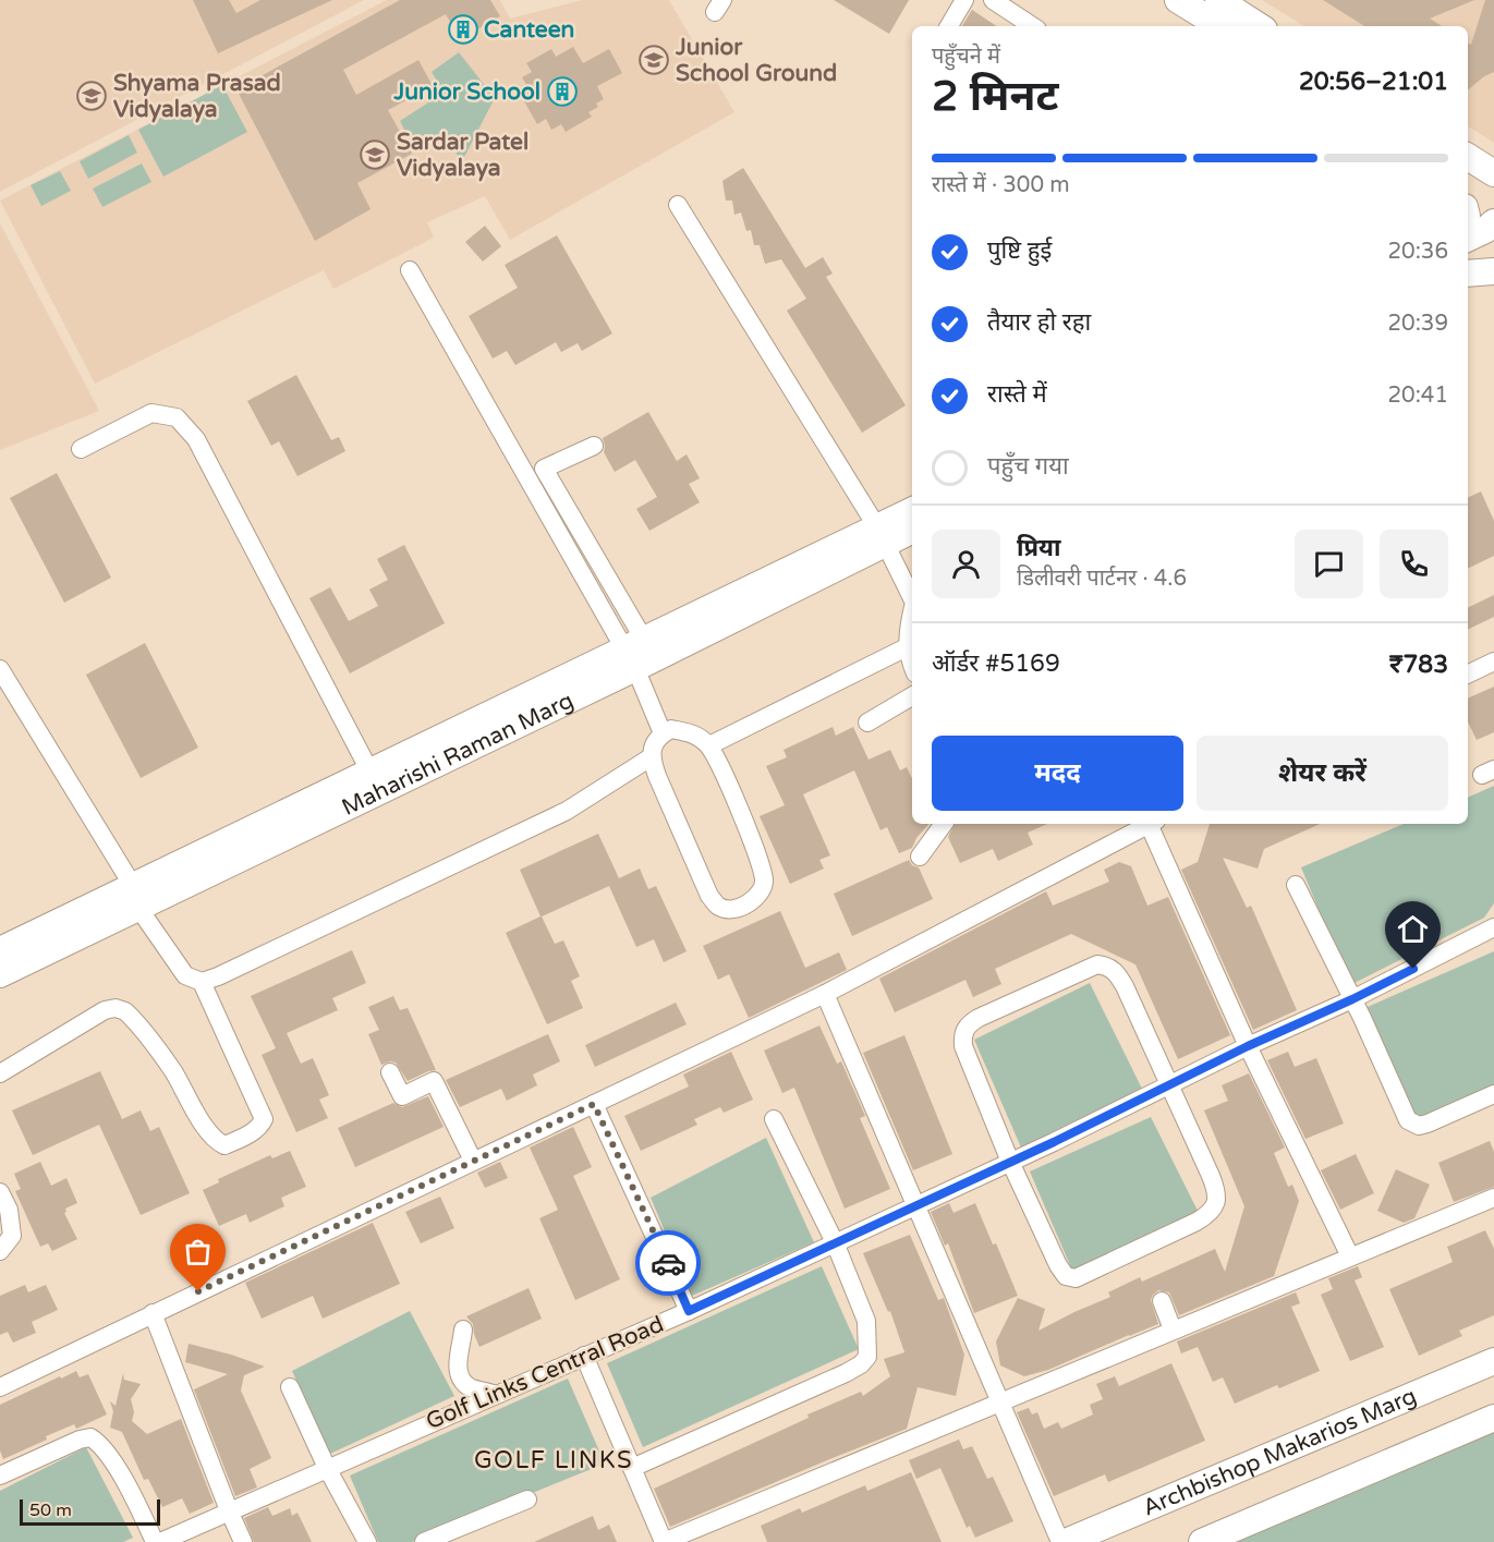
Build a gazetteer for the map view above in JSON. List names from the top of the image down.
{
  "streets": {
    "main road": ["Maharishi Raman Marg", "Archbishop Makarios Marg"],
    "street": ["Golf Links Central Road"]
  },
  "districts": ["GOLF LINKS"],
  "places": {
    "building": ["Canteen", "Junior School"],
    "school or university": ["Junior School Ground", "Shyama Prasad Vidyalaya", "Sardar Patel Vidyalaya"]
  },
  "scale_bar": "50 m",
  "page": {
    "heading": ["2 मिनट", "पहुँचने में", "20:56–21:01"],
    "panel": [
      "प्रिया",
      "डिलीवरी पार्टनर · 4.6",
      "ऑर्डर #5169",
      "₹783"
    ],
    "bar": "रास्ते में · 300 m",
    "list": [
      ["पुष्टि हुई", "20:36"],
      ["तैयार हो रहा", "20:39"],
      ["रास्ते में", "20:41"],
      "पहुँच गया"
    ],
    "buttons": ["मदद", "शेयर करें"],
    "scale": "50 m"
  }
}
